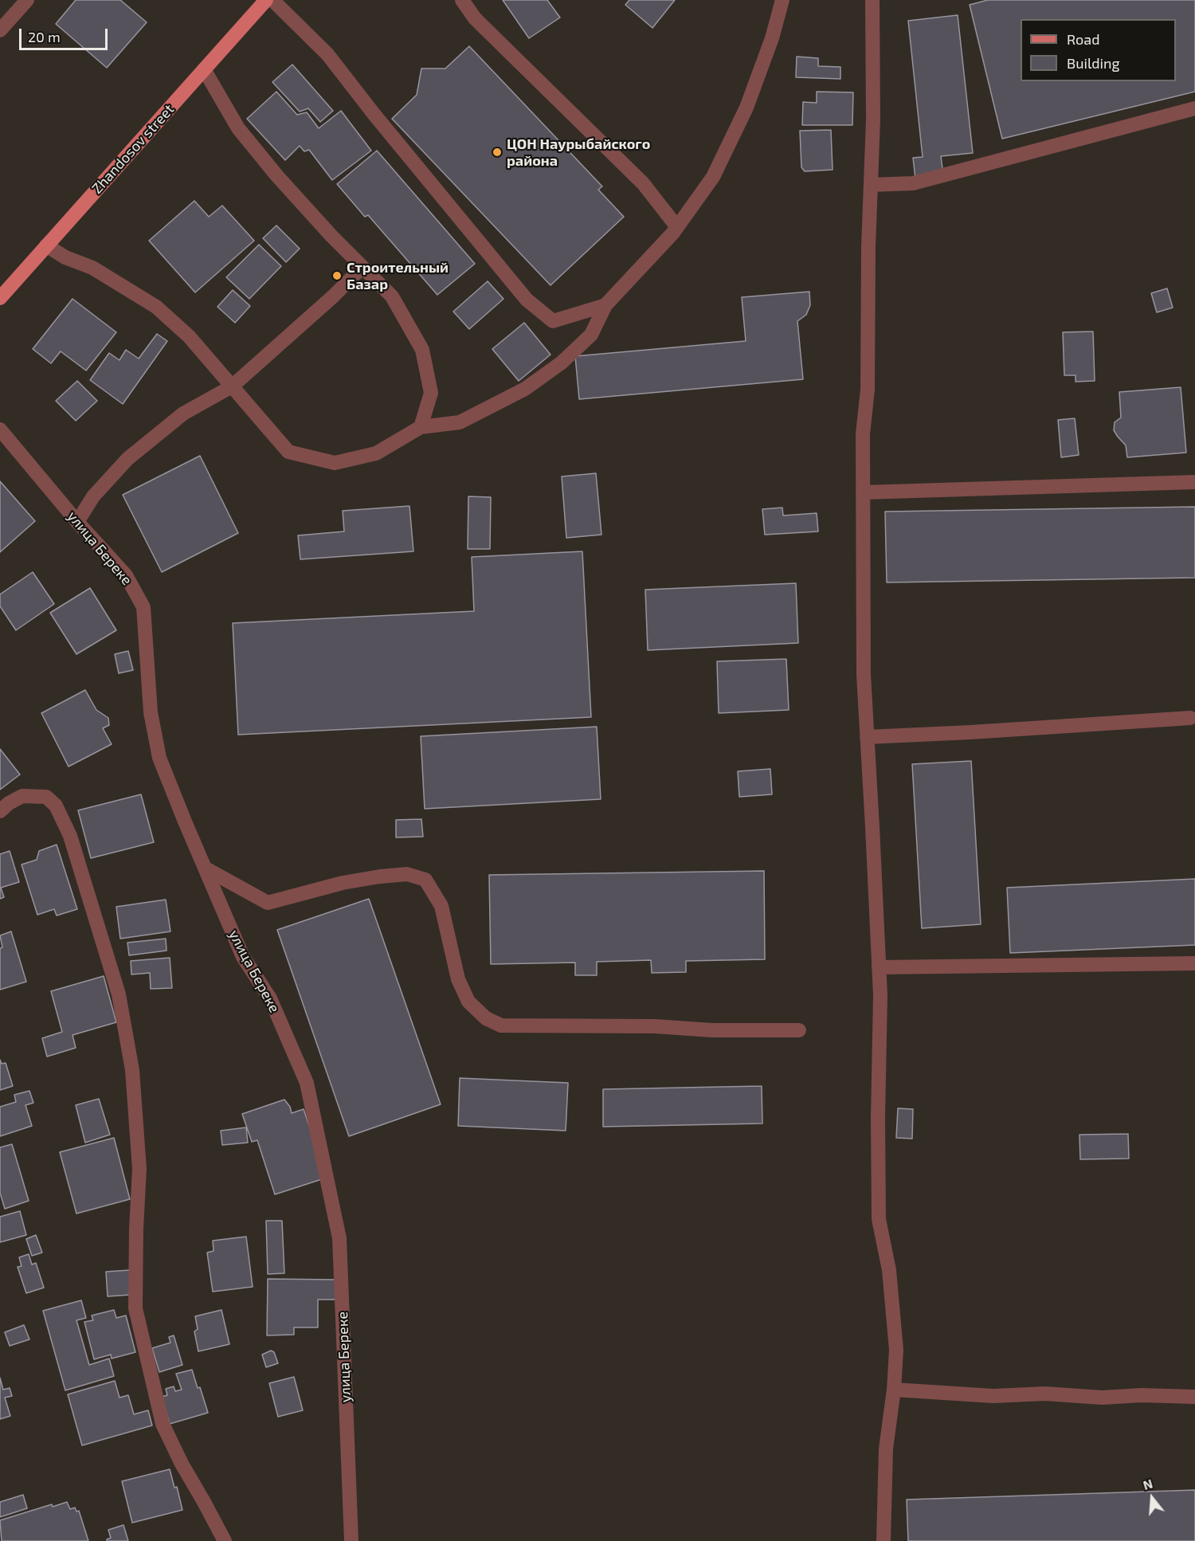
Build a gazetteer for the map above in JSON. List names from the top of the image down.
{
  "streets": {
    "main road": ["Zhandosov street"],
    "street": ["улица Береке"]
  },
  "places": ["ЦОН Наурыбайского района", "Строительный Базар"],
  "legend": ["Road", "Building"],
  "scale_bar": "20 m",
  "north": "top"
}
